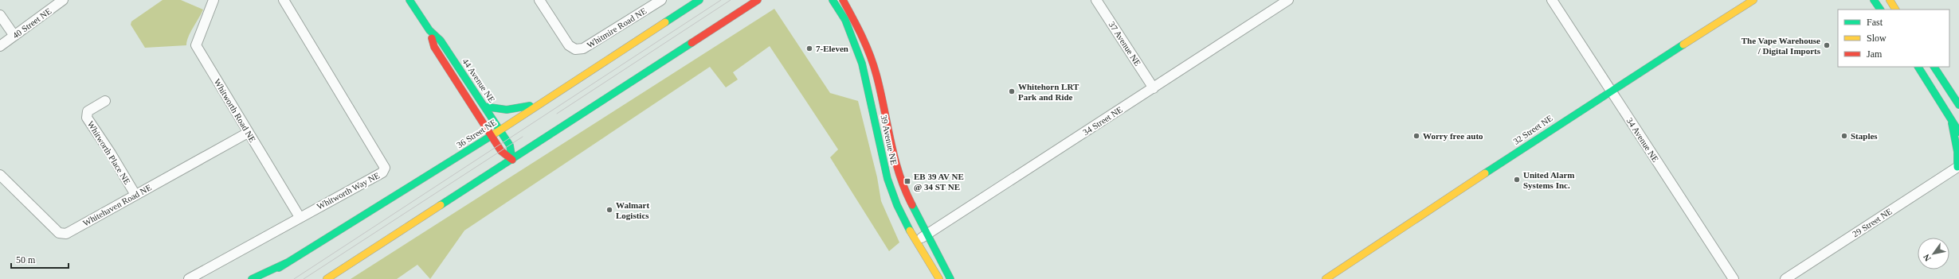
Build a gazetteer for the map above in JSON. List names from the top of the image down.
{
  "streets": {
    "street": [
      "40 Street NE",
      "Whitmire Road NE",
      "37 Avenue NE",
      "44 Avenue NE",
      "Whitworth Road NE",
      "34 Street NE",
      "32 Street NE",
      "36 Street NE",
      "39 Avenue NE",
      "34 Avenue NE",
      "Whitworth Place NE",
      "Whitworth Way NE",
      "Whitehaven Road NE",
      "29 Street NE"
    ]
  },
  "crossings": [
    ["37 Avenue NE", "34 Street NE"],
    ["44 Avenue NE", "36 Street NE"],
    ["Whitworth Road NE", "Whitworth Way NE"],
    ["Whitworth Road NE", "Whitehaven Road NE"],
    ["34 Street NE", "39 Avenue NE"],
    ["32 Street NE", "34 Avenue NE"],
    ["Whitworth Place NE", "Whitehaven Road NE"]
  ],
  "places": {
    "other": [
      "The Vape Warehouse / Digital Imports",
      "7-Eleven",
      "Whitehorn LRT Park and Ride",
      "Worry free auto",
      "Staples",
      "United Alarm Systems Inc.",
      "Walmart Logistics"
    ],
    "transit": ["EB 39 AV NE @ 34 ST NE"]
  },
  "legend": ["Fast", "Slow", "Jam"],
  "scale_bar": "50 m",
  "north": "bottom left"
}
